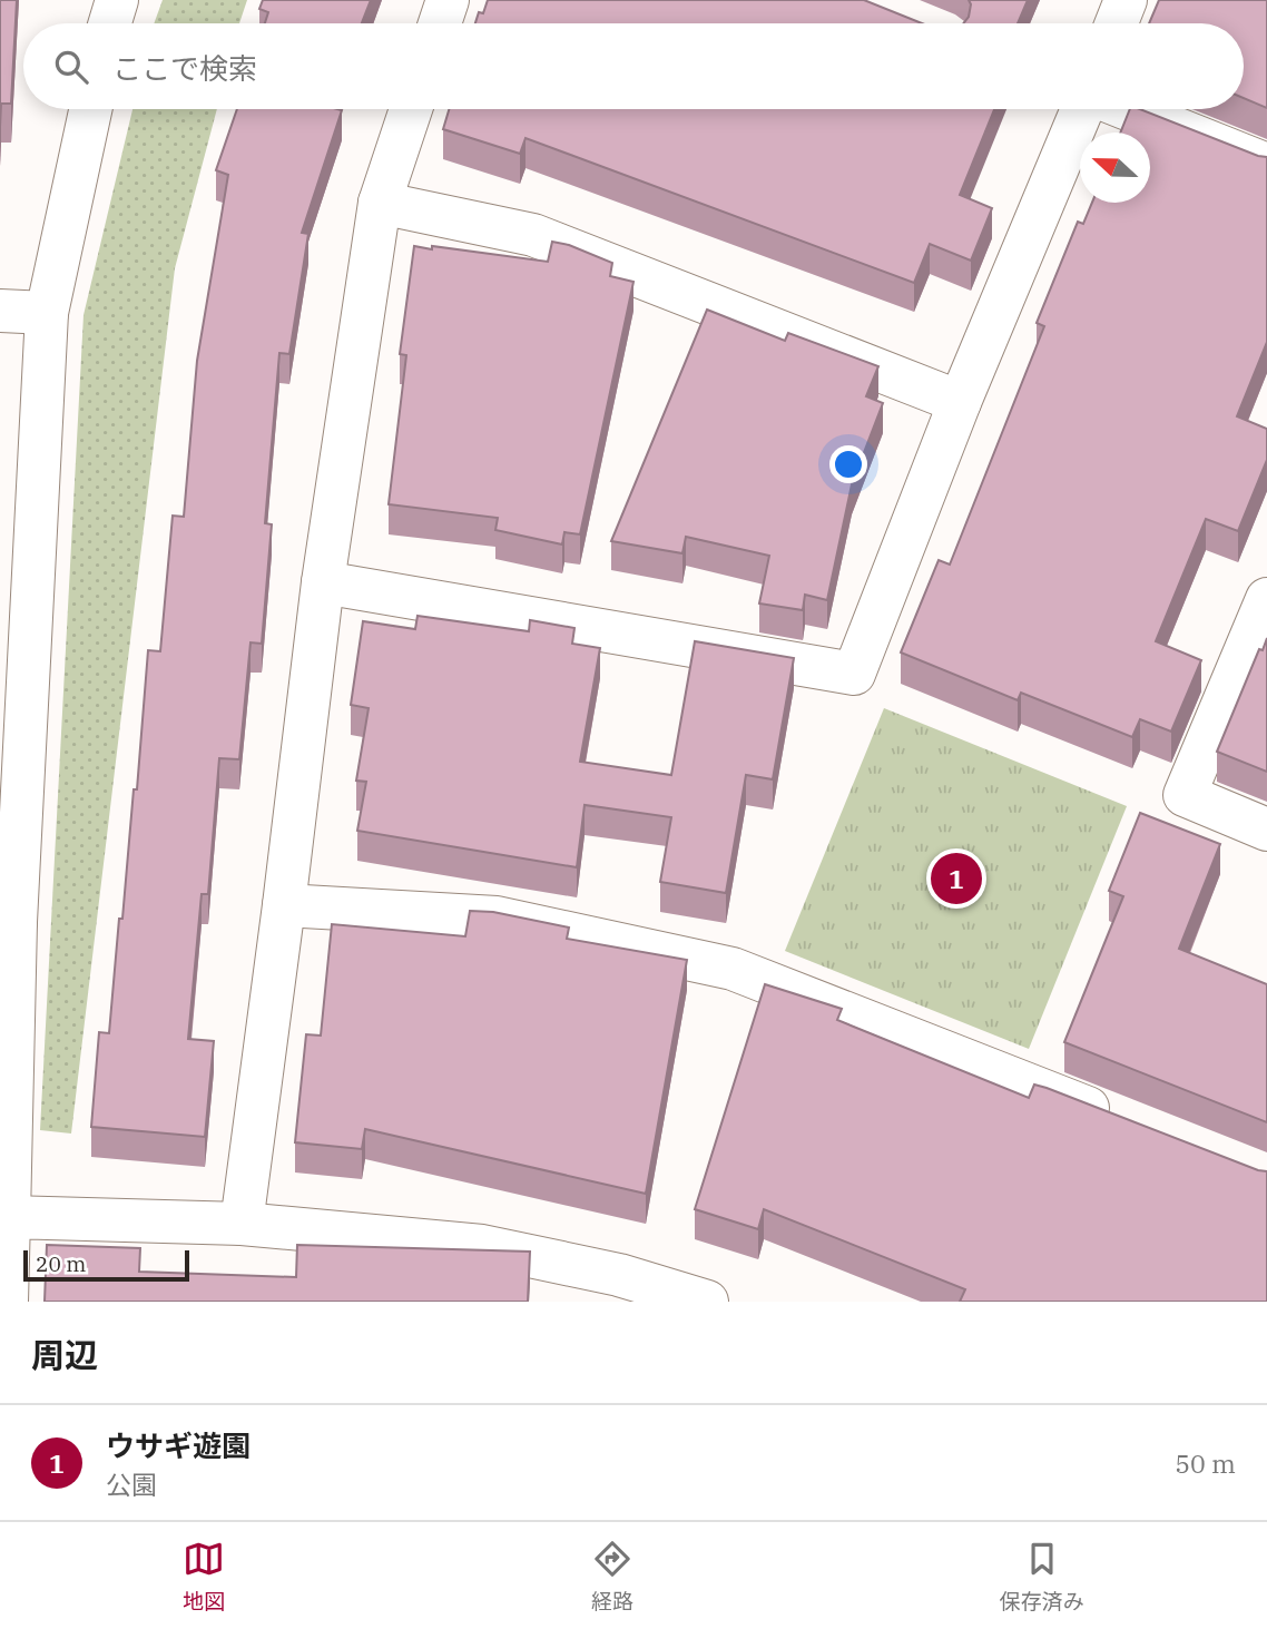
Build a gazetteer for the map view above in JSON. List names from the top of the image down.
{
  "scale_bar": "20 m",
  "north": "left",
  "page": {
    "search": "ここで検索",
    "pins": "1",
    "scale": "20 m",
    "heading": "周辺",
    "list": [
      {
        "mark": "1",
        "name": "ウサギ遊園",
        "note": "公園",
        "value": "50 m"
      }
    ],
    "nav": ["地図", "経路", "保存済み"]
  }
}
